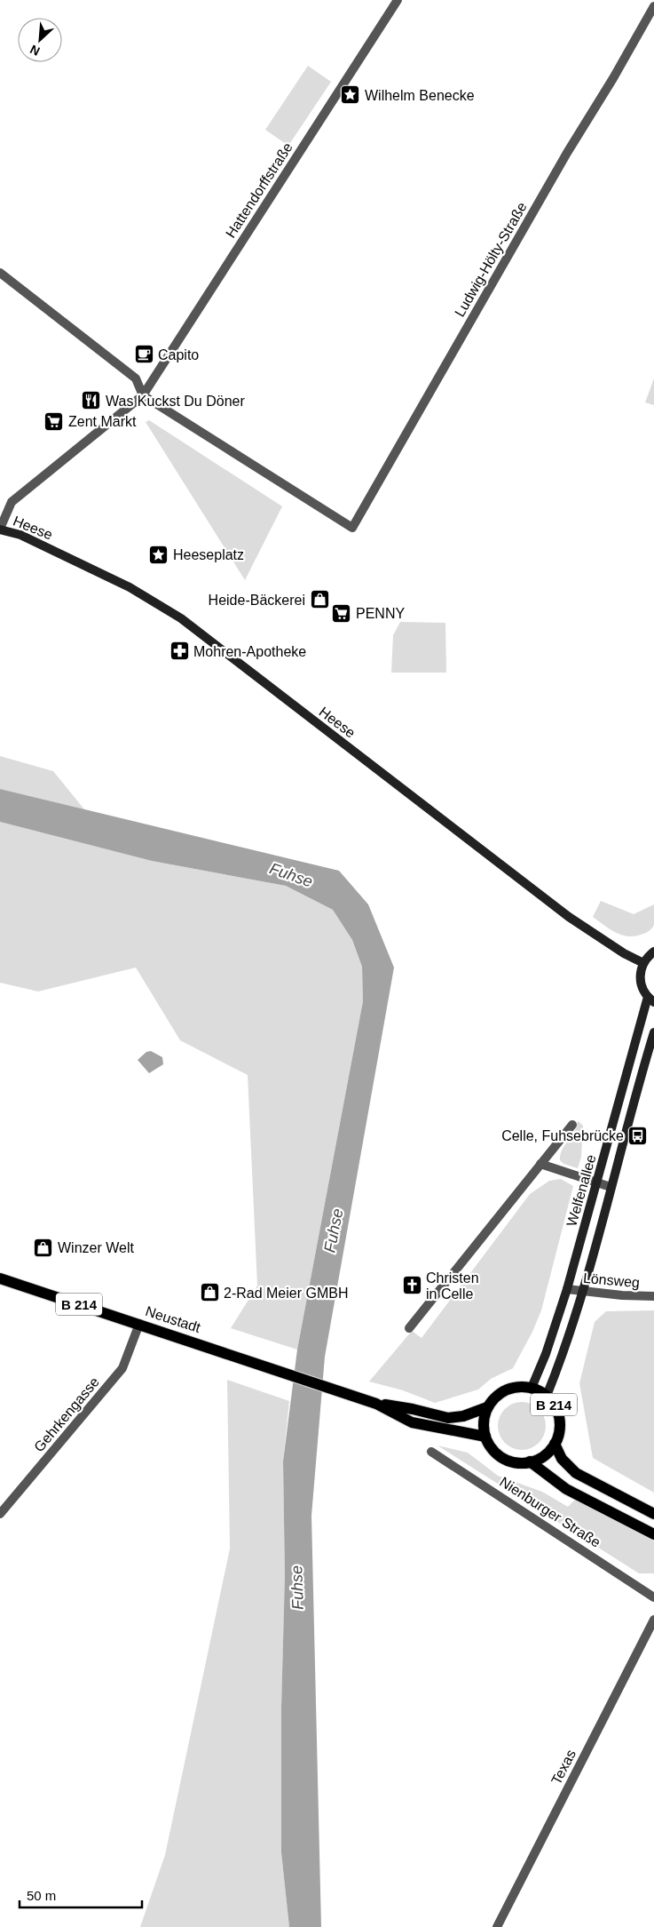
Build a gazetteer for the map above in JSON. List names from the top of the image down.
{
  "streets": {
    "main road": [
      "Heese",
      "Welfenallee",
      "B 214",
      "Neustadt",
      "Nienburger Straße"
    ],
    "street": [
      "Hattendorffstraße",
      "Ludwig-Hölty-Straße",
      "Lönsweg",
      "Gehrkengasse",
      "Texas"
    ]
  },
  "crossings": [
    ["Hattendorffstraße", "Ludwig-Hölty-Straße"],
    ["Hattendorffstraße", "Heese"],
    ["Ludwig-Hölty-Straße", "Heese"],
    ["Heese", "Welfenallee"],
    ["Welfenallee", "Lönsweg"],
    ["Welfenallee", "B 214"],
    ["Welfenallee", "Nienburger Straße"],
    ["B 214", "Neustadt"],
    ["B 214", "Nienburger Straße"],
    ["Neustadt", "Gehrkengasse"]
  ],
  "water": ["Fuhse"],
  "places": {
    "place": ["Wilhelm Benecke", "Heeseplatz"],
    "cafe": ["Capito"],
    "restaurant": ["Was Kuckst Du Döner"],
    "supermarket": ["Zent Markt", "PENNY"],
    "shop": ["Heide-Bäckerei", "Winzer Welt", "2-Rad Meier GMBH"],
    "pharmacy": ["Mohren-Apotheke"],
    "bus stop": ["Celle, Fuhsebrücke"],
    "church": ["Christen in Celle"]
  },
  "scale_bar": "50 m",
  "north": "bottom left"
}
